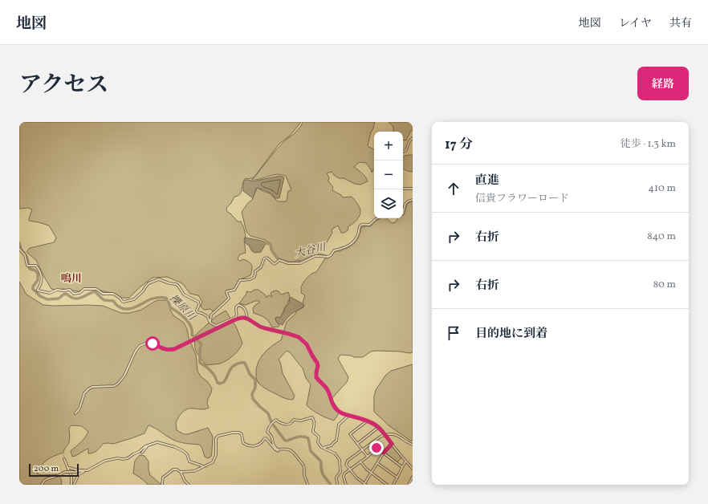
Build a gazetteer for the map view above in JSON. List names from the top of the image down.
{
  "districts": ["鳴川"],
  "water": ["大谷川", "擽原川"],
  "scale_bar": "200 m",
  "page": {
    "header": "地図",
    "nav": ["地図", "レイヤ", "共有"],
    "title": "アクセス",
    "buttons": "経路",
    "heading": ["17 分", "徒歩 · 1.3 km"],
    "map_buttons": ["+", "−"],
    "list": [
      ["直進", "信貴フラワーロード", "410 m"],
      ["右折", "840 m"],
      ["右折", "80 m"],
      "目的地に到着"
    ],
    "scale": "200 m"
  }
}
